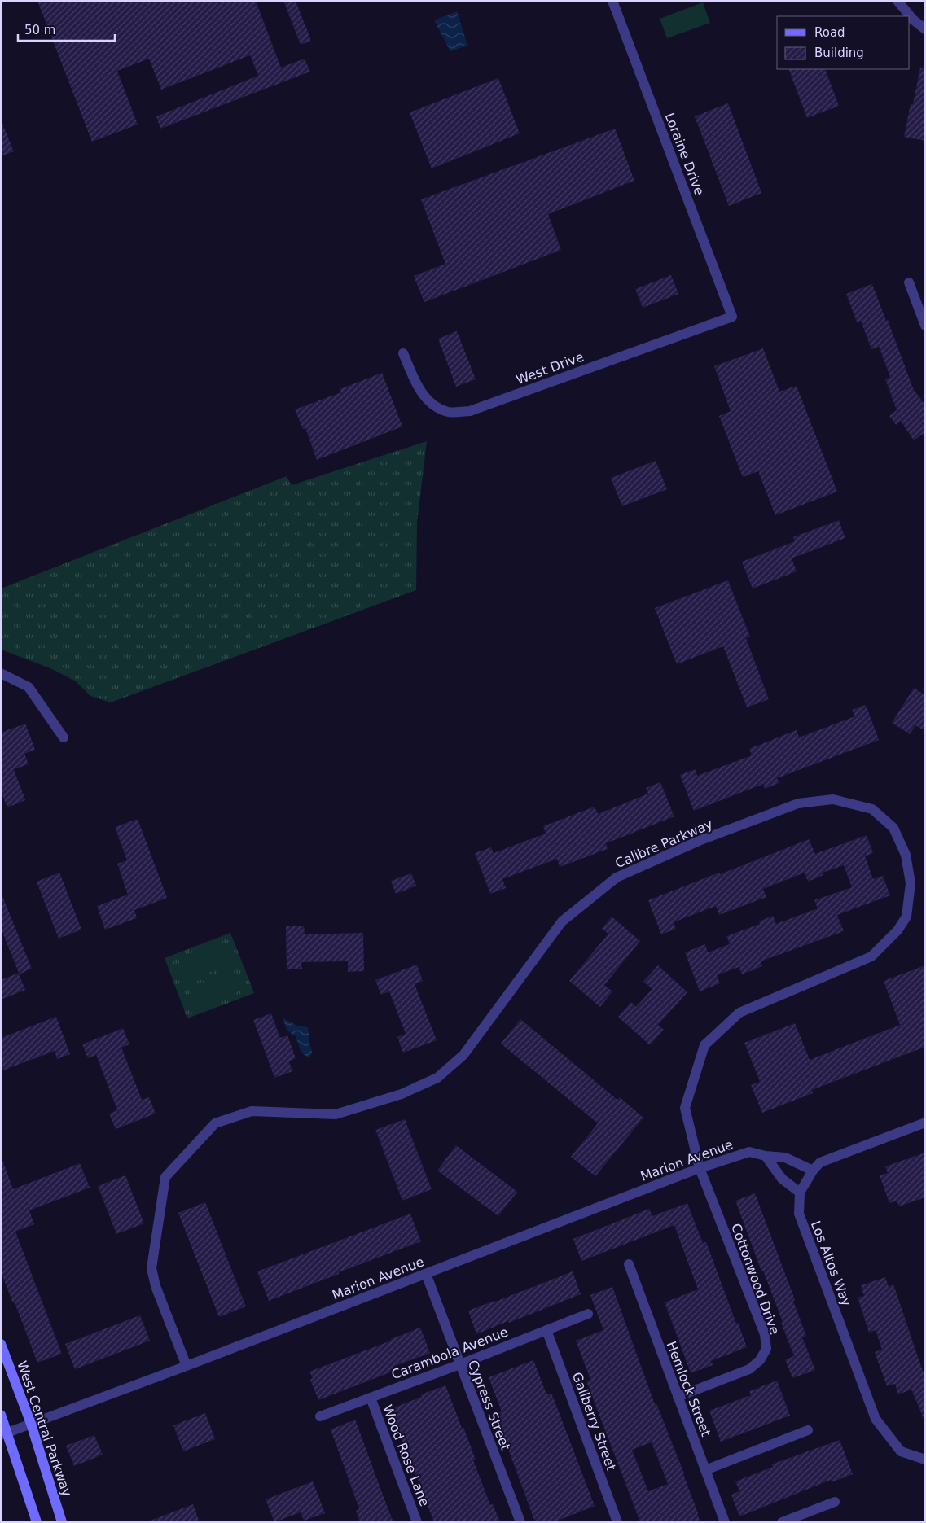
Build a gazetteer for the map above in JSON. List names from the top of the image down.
{
  "streets": {
    "main road": ["West Central Parkway"],
    "street": [
      "Loraine Drive",
      "West Drive",
      "Calibre Parkway",
      "Marion Avenue",
      "Los Altos Way",
      "Cottonwood Drive",
      "Carambola Avenue",
      "Hemlock Street",
      "Cypress Street",
      "Gallberry Street",
      "Wood Rose Lane"
    ]
  },
  "crossings": [
    ["Loraine Drive", "West Drive"],
    ["Calibre Parkway", "Marion Avenue"],
    ["Calibre Parkway", "Cottonwood Drive"],
    ["Marion Avenue", "Los Altos Way"],
    ["Marion Avenue", "Cottonwood Drive"],
    ["Marion Avenue", "Cypress Street"],
    ["Marion Avenue", "West Central Parkway"],
    ["Cottonwood Drive", "Hemlock Street"],
    ["Carambola Avenue", "Cypress Street"],
    ["Carambola Avenue", "Gallberry Street"],
    ["Carambola Avenue", "Wood Rose Lane"]
  ],
  "legend": ["Road", "Building"],
  "scale_bar": "50 m"
}
